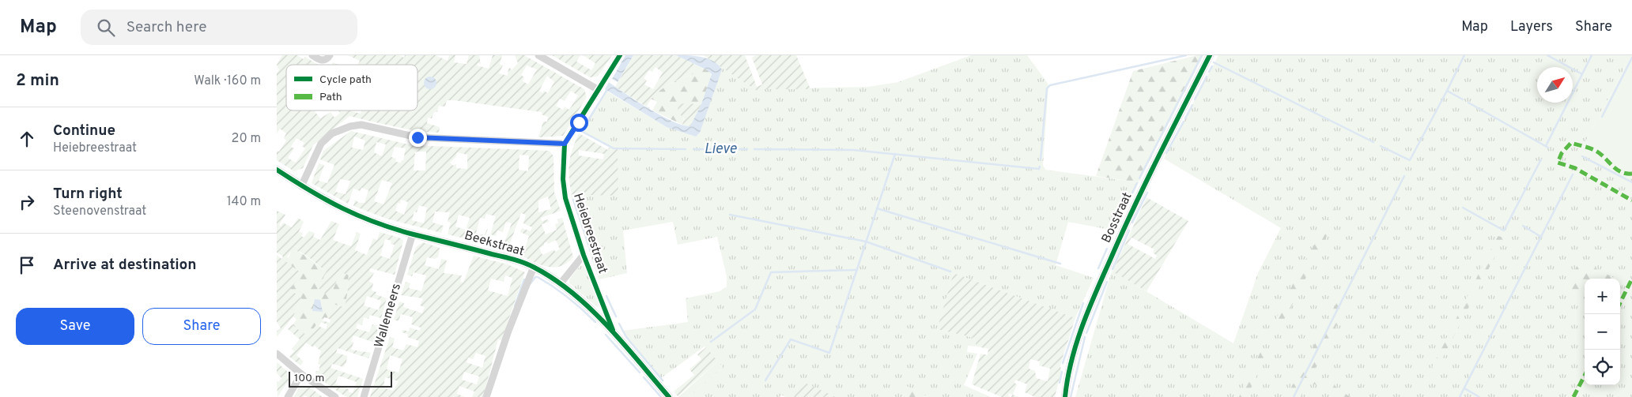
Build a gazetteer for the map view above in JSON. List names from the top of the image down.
{
  "streets": {
    "street": [
      "Bosstraat",
      "Heiebreestraat",
      "Beekstraat",
      "Wallemeers"
    ]
  },
  "crossings": [
    ["Heiebreestraat", "Beekstraat"],
    ["Beekstraat", "Wallemeers"]
  ],
  "water": ["Lieve"],
  "legend": ["Cycle path", "Path"],
  "scale_bar": "100 m",
  "north": "top right",
  "page": {
    "header": "Map",
    "search": "Search here",
    "nav": ["Map", "Layers", "Share"],
    "heading": ["2 min", "Walk · 160 m"],
    "list": [
      ["Continue", "Heiebreestraat", "20 m"],
      ["Turn right", "Steenovenstraat", "140 m"],
      "Arrive at destination"
    ],
    "map_buttons": ["+", "−"],
    "buttons": ["Save", "Share"],
    "scale": "100 m"
  }
}
